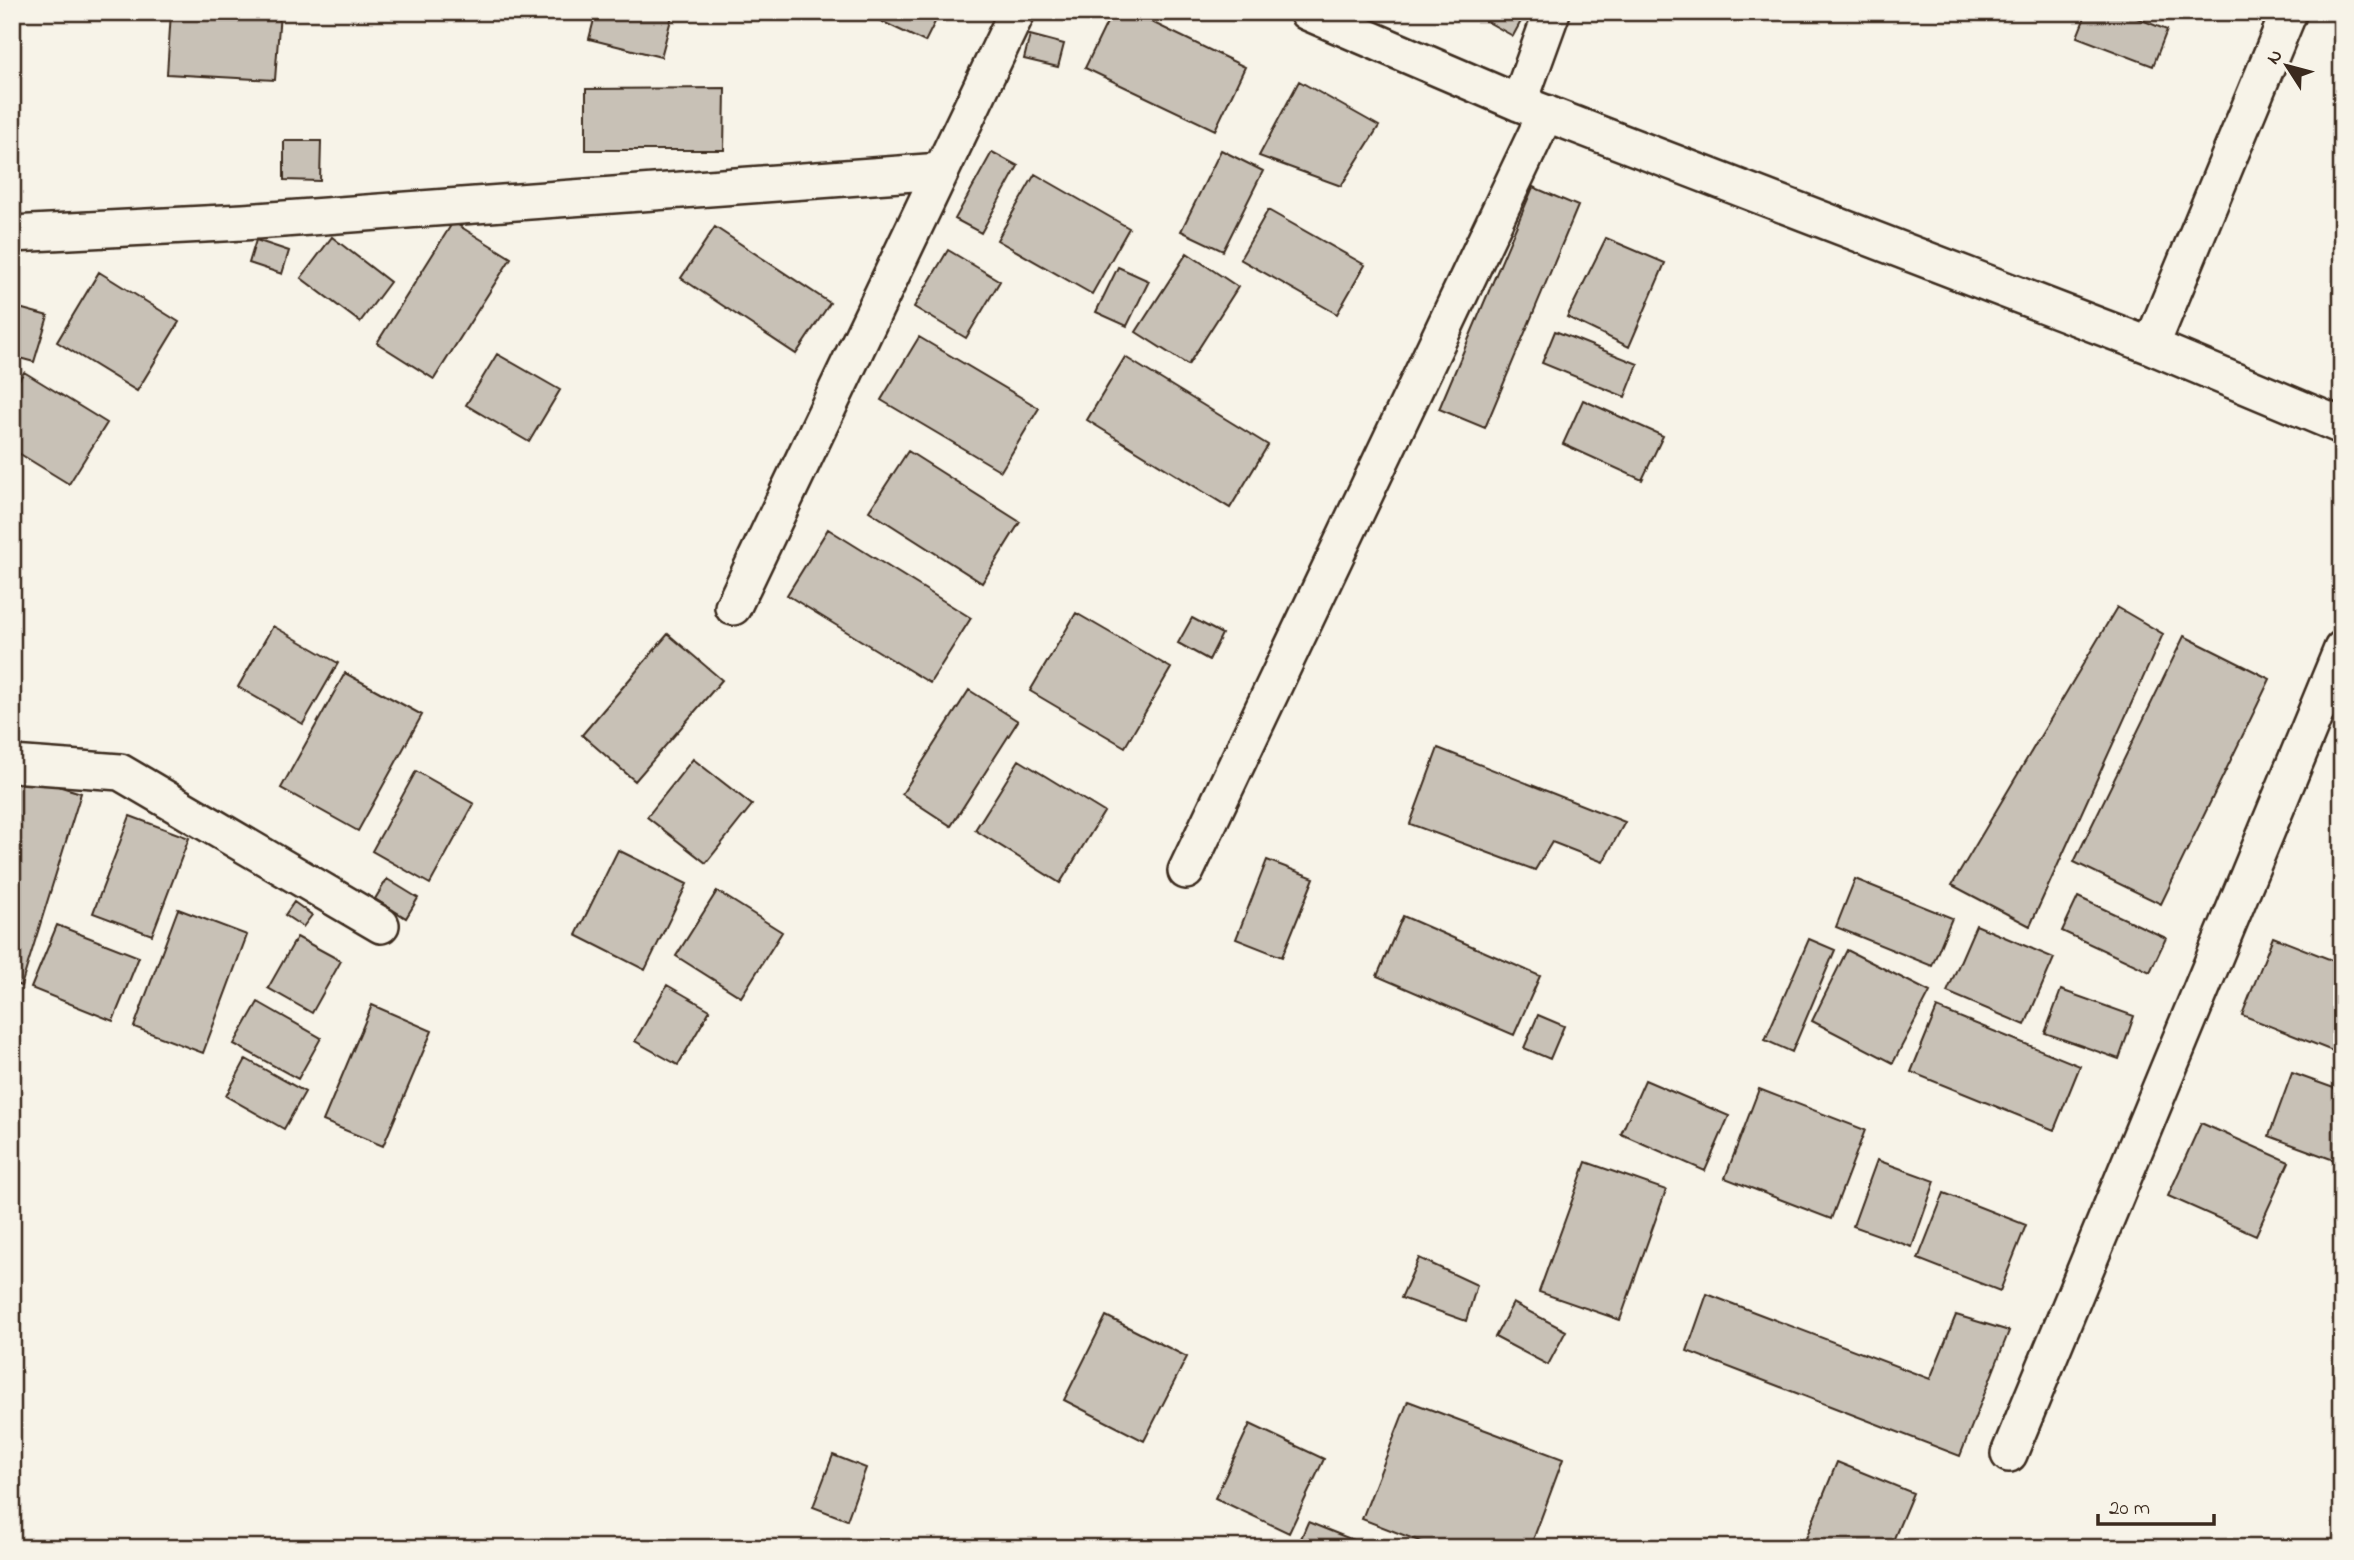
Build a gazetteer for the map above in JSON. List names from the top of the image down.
{
  "scale_bar": "20 m",
  "north": "top left"
}
